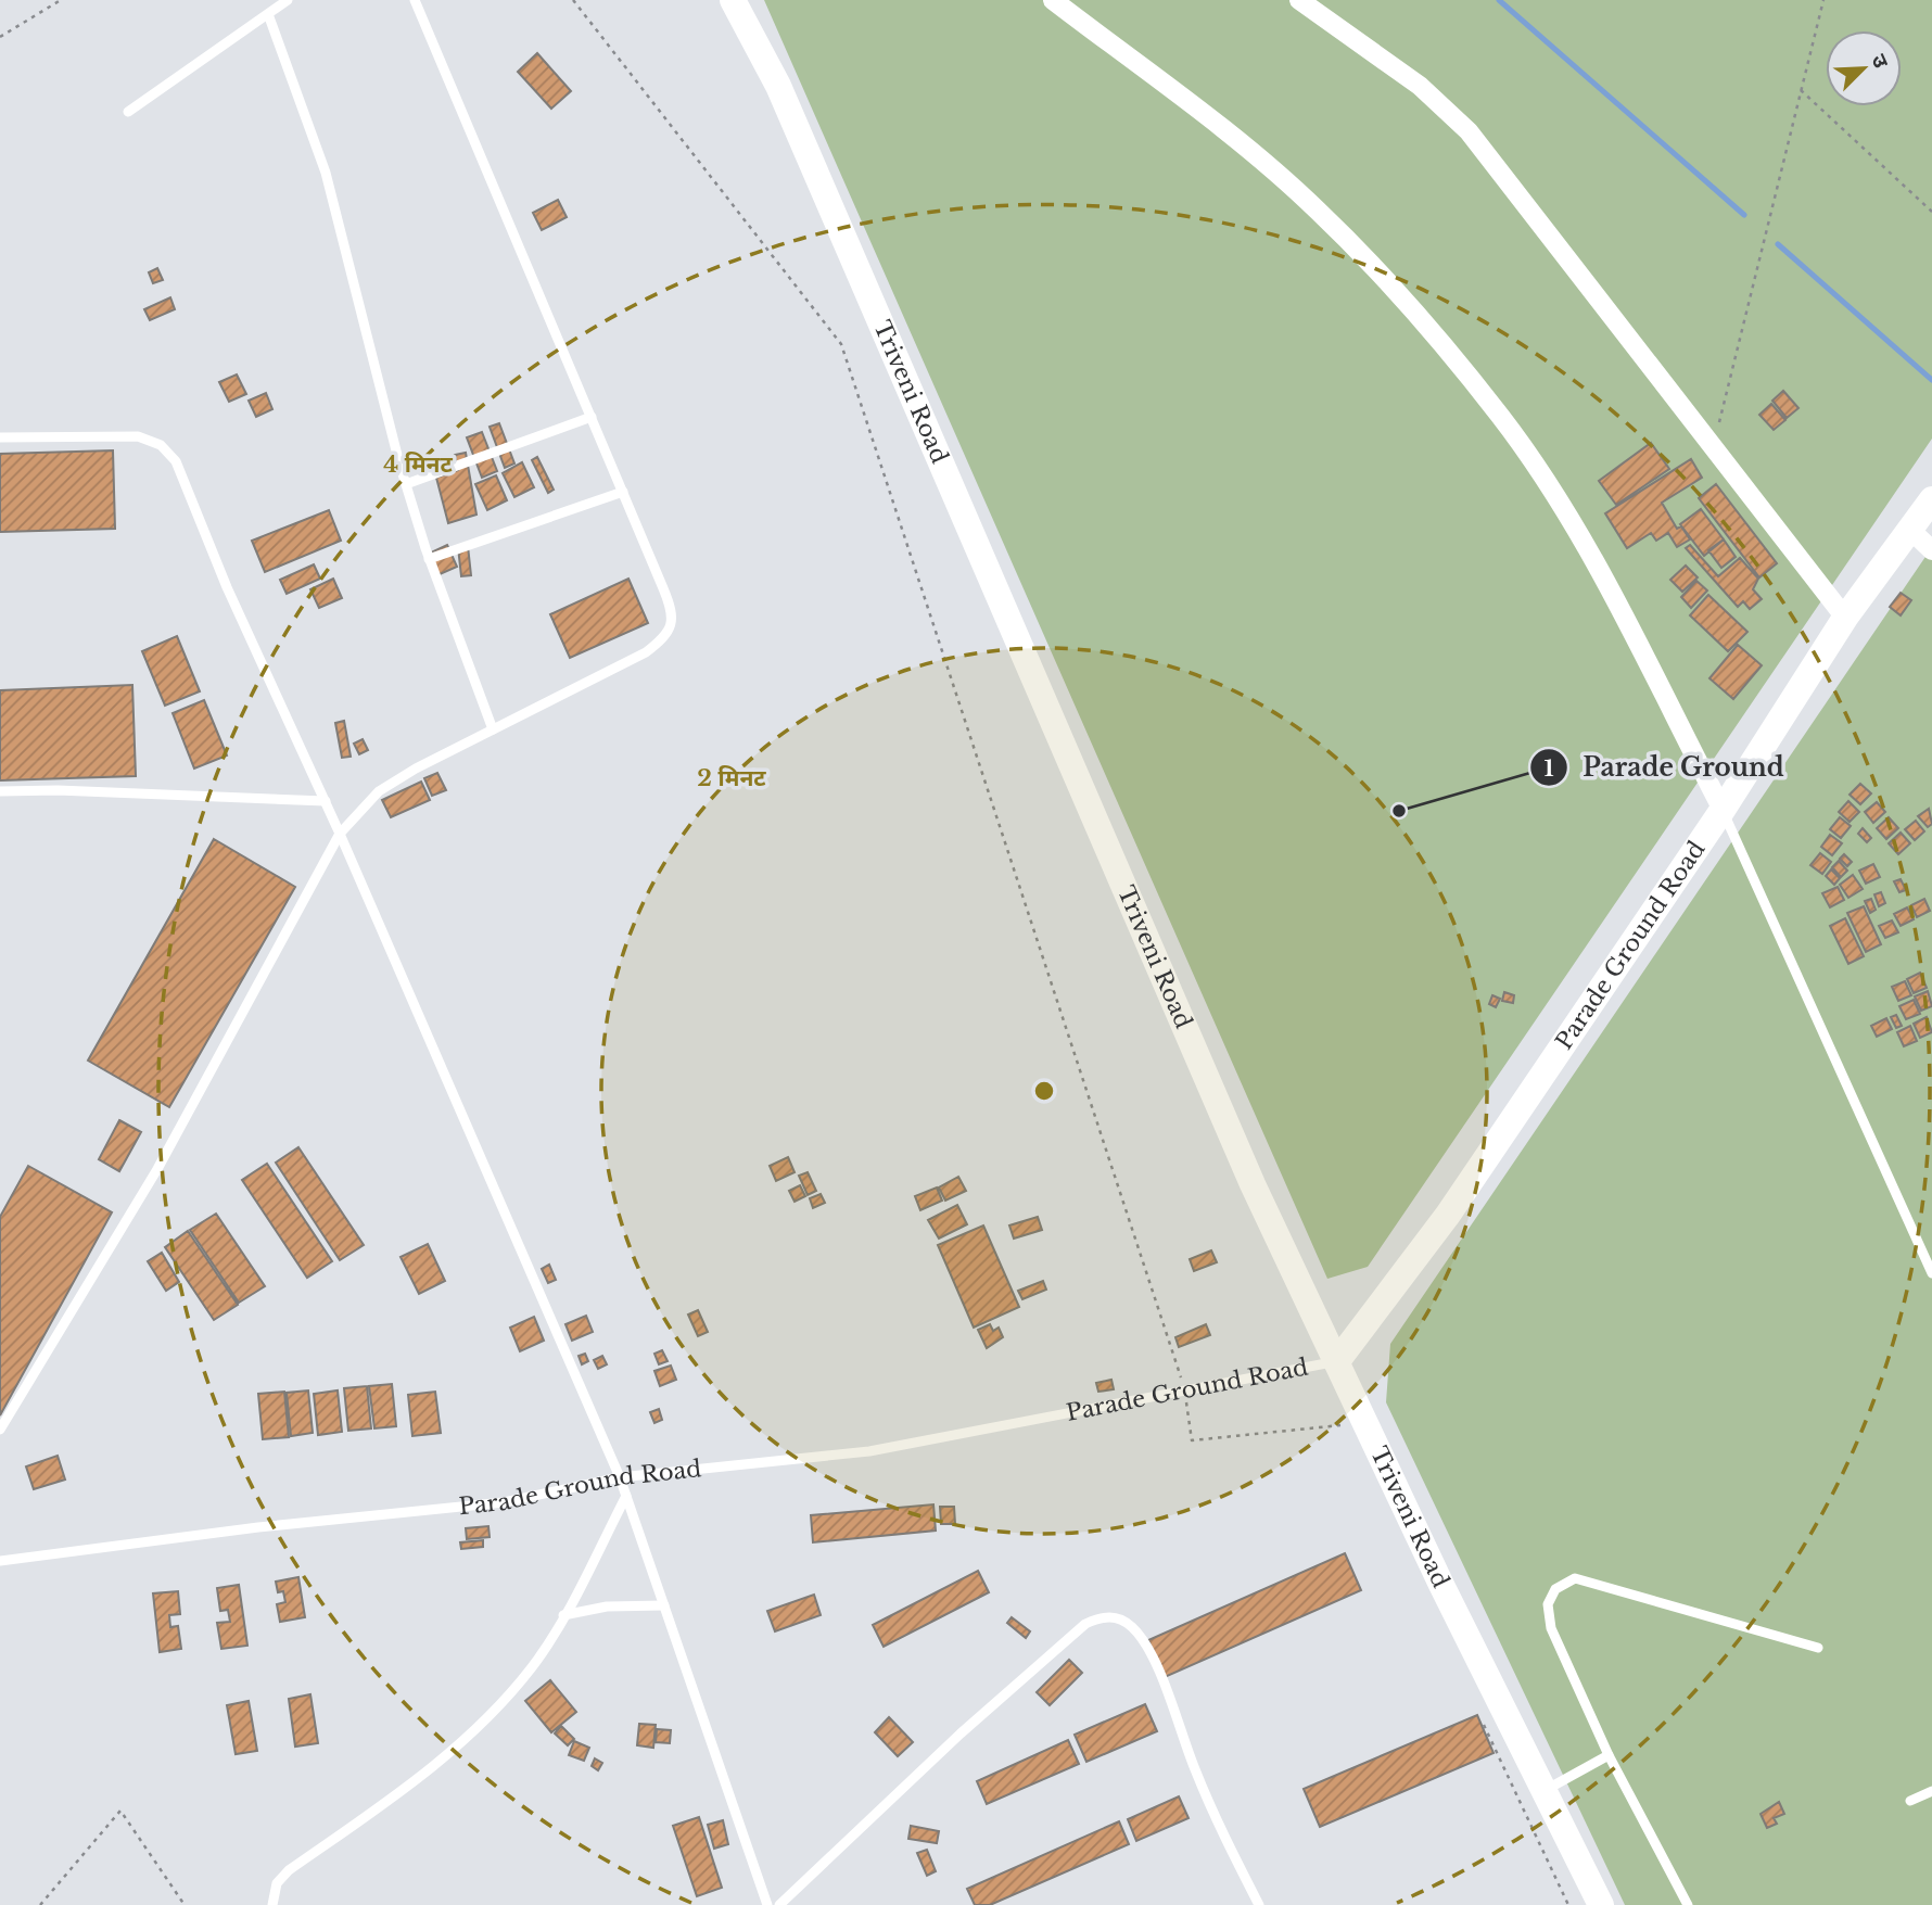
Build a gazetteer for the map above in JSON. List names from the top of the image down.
{
  "streets": {
    "main road": ["Triveni Road", "Parade Ground Road"]
  },
  "crossings": [
    ["Triveni Road", "Parade Ground Road"]
  ],
  "places": ["Parade Ground"],
  "north": "top right",
  "rings": ["4 मिनट", "2 मिनट"]
}
